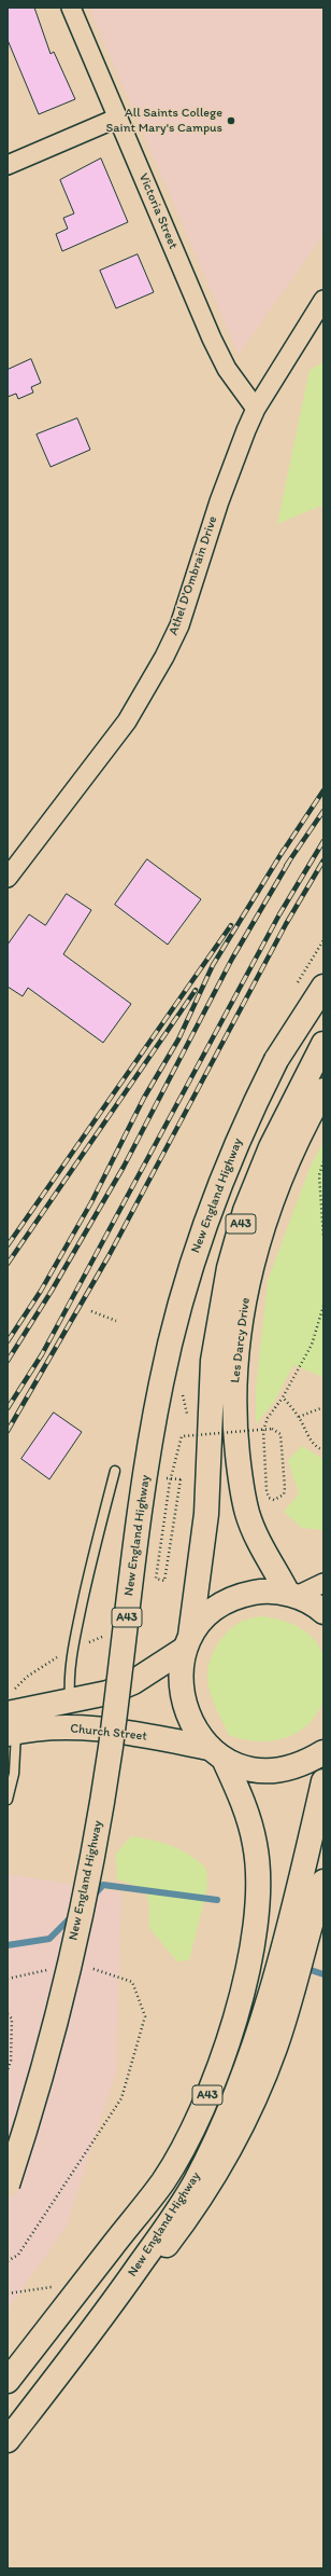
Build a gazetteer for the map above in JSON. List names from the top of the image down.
{
  "streets": {
    "main road": [
      "New England Highway",
      "A43",
      "Les Darcy Drive",
      "Church Street"
    ],
    "street": ["Victoria Street", "Athel D'Ombrain Drive"]
  },
  "crossings": [
    ["Victoria Street", "Athel D'Ombrain Drive"],
    ["A43", "Les Darcy Drive"],
    ["A43", "Church Street"]
  ],
  "places": ["All Saints College Saint Mary's Campus"]
}
